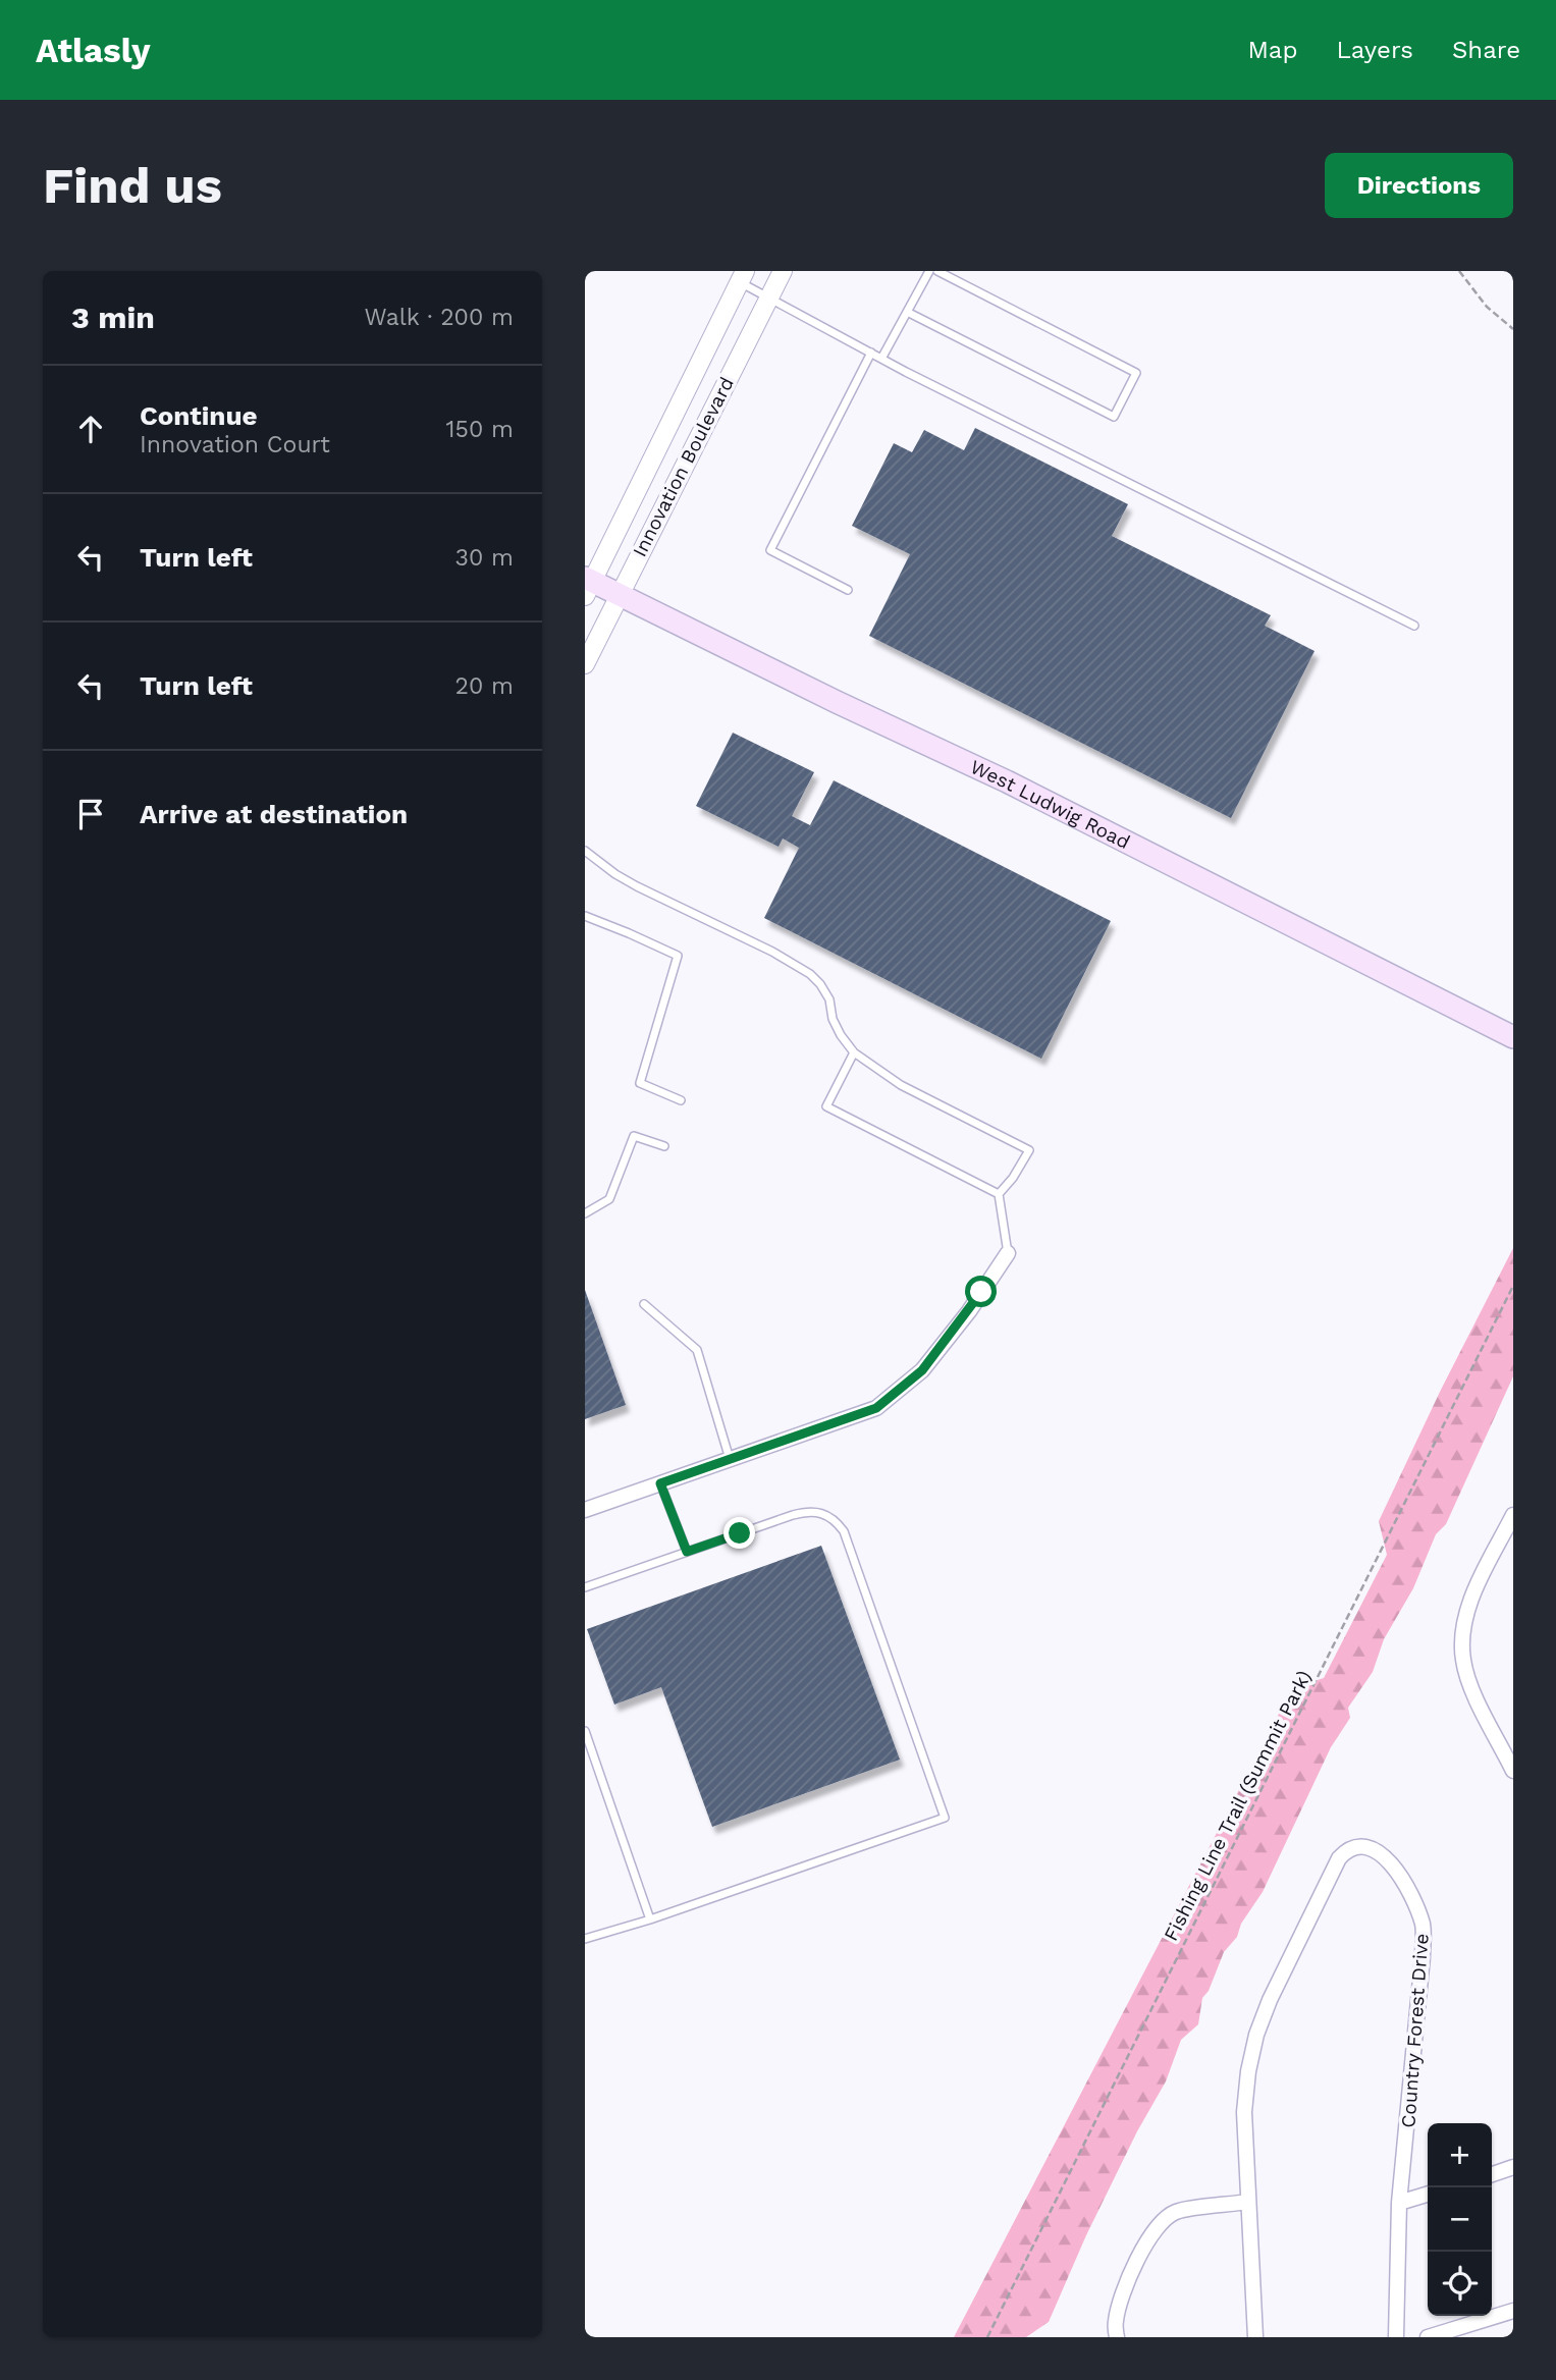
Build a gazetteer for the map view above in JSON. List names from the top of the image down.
{
  "streets": {
    "main road": ["West Ludwig Road"],
    "street": ["Innovation Boulevard", "Country Forest Drive"],
    "path": ["Fishing Line Trail (Summit Park)"]
  },
  "crossings": [
    ["Innovation Boulevard", "West Ludwig Road"]
  ],
  "page": {
    "header": "Atlasly",
    "nav": ["Map", "Layers", "Share"],
    "buttons": "Directions",
    "title": "Find us",
    "heading": ["3 min", "Walk · 200 m"],
    "list": [
      ["Continue", "Innovation Court", "150 m"],
      ["Turn left", "30 m"],
      ["Turn left", "20 m"],
      "Arrive at destination"
    ],
    "map_buttons": ["+", "−"]
  }
}
